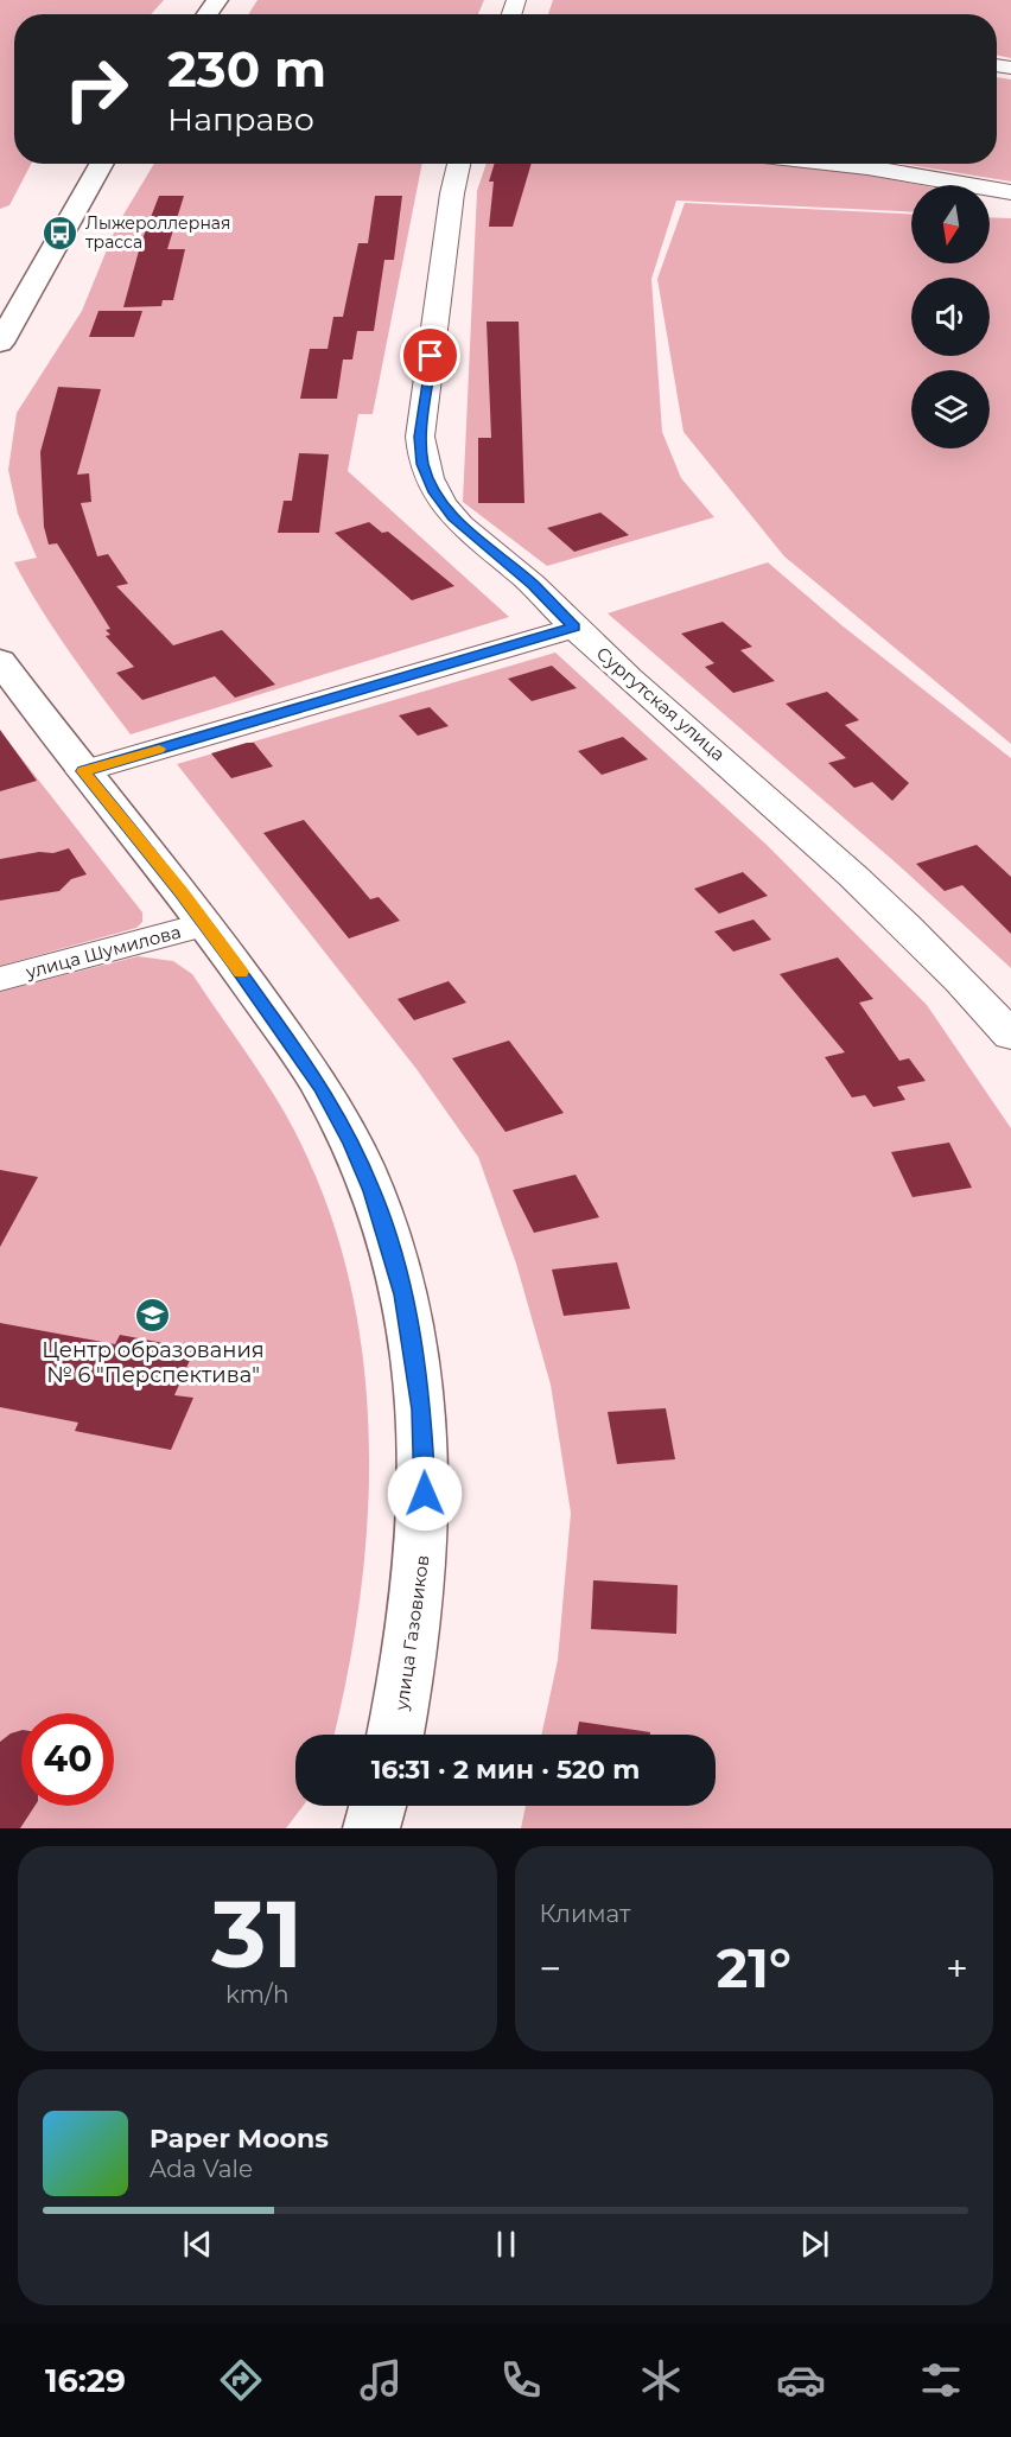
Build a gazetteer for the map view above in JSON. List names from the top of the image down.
{
  "streets": {
    "street": ["Сургутская улица", "улица Шумилова", "улица Газовиков"]
  },
  "crossings": [
    ["улица Шумилова", "улица Газовиков"]
  ],
  "places": {
    "bus stop": ["Лыжероллерная трасса"],
    "school or university": ["Центр образования № 6 \"Перспектива\""]
  },
  "north": "bottom",
  "page": {
    "turn": ["230 m", "Направо"],
    "limit": "40",
    "trip": "16:31 · 2 мин · 520 m",
    "tile": [
      ["31", "km/h"],
      "Климат"
    ],
    "heat": ["−", "21°", "+"],
    "song": ["Paper Moons", "Ada Vale"],
    "tabs": "16:29"
  }
}
